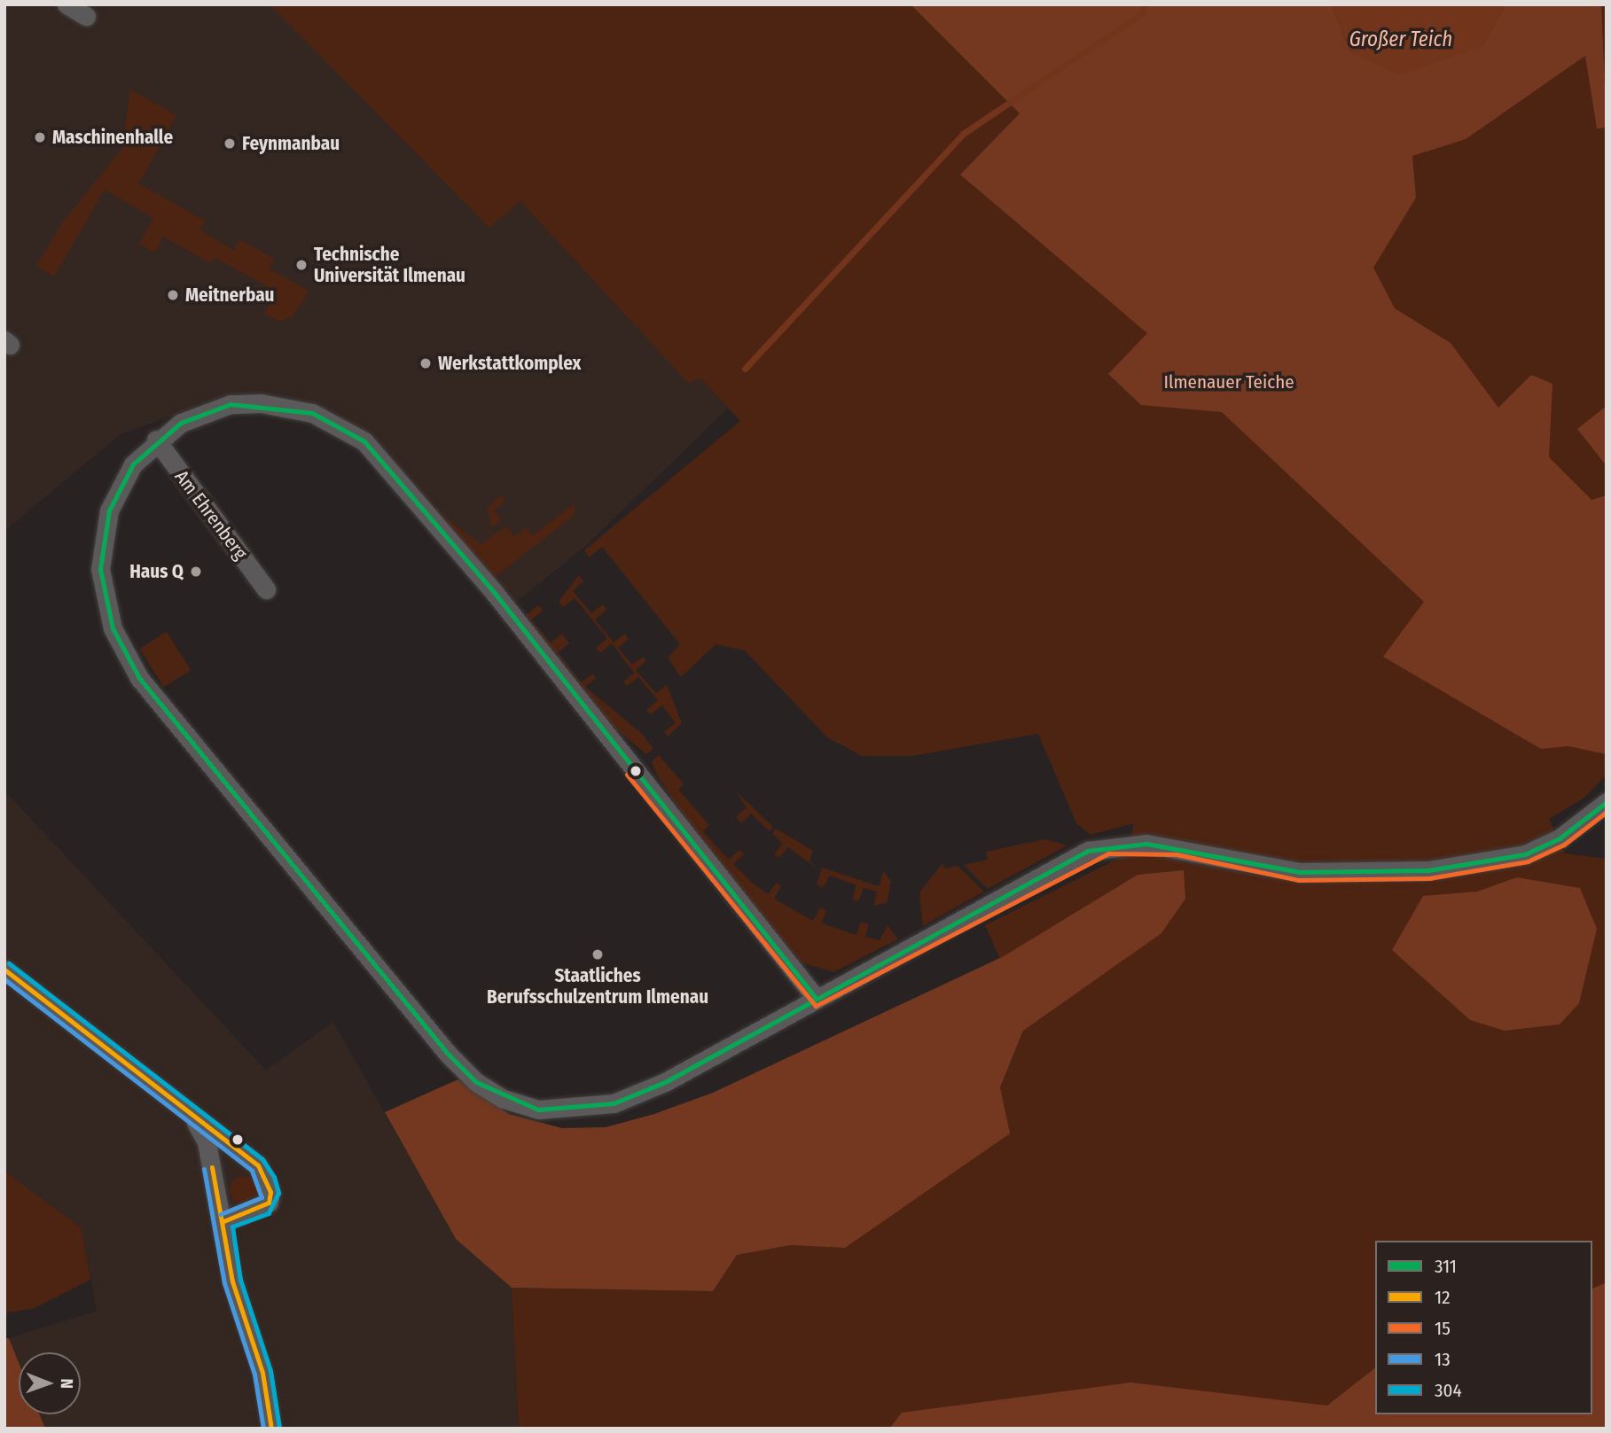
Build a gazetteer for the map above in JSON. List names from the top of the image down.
{
  "streets": {
    "street": ["Am Ehrenberg"]
  },
  "water": ["Großer Teich"],
  "parks": ["Ilmenauer Teiche"],
  "places": [
    "Maschinenhalle",
    "Feynmanbau",
    "Technische Universität Ilmenau",
    "Meitnerbau",
    "Werkstattkomplex",
    "Haus Q",
    "Staatliches Berufsschulzentrum Ilmenau"
  ],
  "lines": [
    "transit line 311",
    "transit line 15",
    "transit line 304",
    "transit line 12",
    "transit line 13"
  ],
  "legend": [
    "311",
    "12",
    "15",
    "13",
    "304"
  ],
  "north": "right"
}
